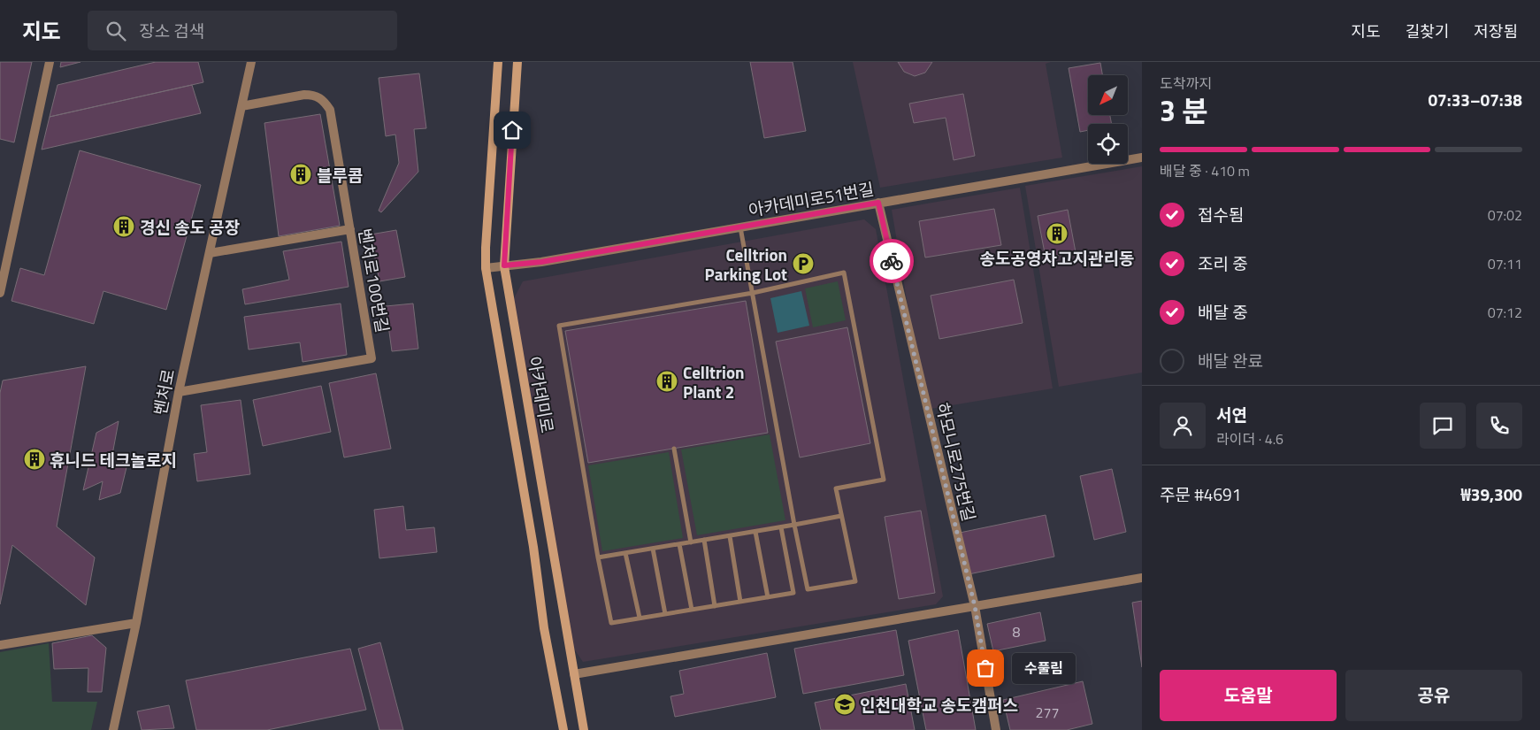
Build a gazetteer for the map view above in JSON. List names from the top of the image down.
{
  "streets": {
    "main road": ["아카데미로"],
    "street": [
      "아카데미로51번길",
      "벤처로100번길",
      "벤처로",
      "하모니로275번길"
    ]
  },
  "crossings": [
    ["아카데미로51번길", "아카데미로"],
    ["아카데미로51번길", "하모니로275번길"],
    ["벤처로100번길", "벤처로"]
  ],
  "places": {
    "building": [
      "블루콤",
      "경신 송도 공장",
      "송도공영차고지관리동",
      "Celltrion Plant 2",
      "휴니드 테크놀로지"
    ],
    "parking": ["Celltrion Parking Lot"],
    "other": ["수풀림"],
    "school or university": ["인천대학교 송도캠퍼스"]
  },
  "house_numbers": ["8", "277"],
  "north": "bottom left",
  "page": {
    "header": "지도",
    "search": "장소 검색",
    "nav": ["지도", "길찾기", "저장됨"],
    "heading": ["3 분", "도착까지", "07:33–07:38"],
    "panel": [
      "서연",
      "라이더 · 4.6",
      "주문 #4691",
      "₩39,300"
    ],
    "bar": "배달 중 · 410 m",
    "list": [
      ["접수됨", "07:02"],
      ["조리 중", "07:11"],
      ["배달 중", "07:12"],
      "배달 완료"
    ],
    "bubble": "수풀림",
    "buttons": ["도움말", "공유"]
  }
}
